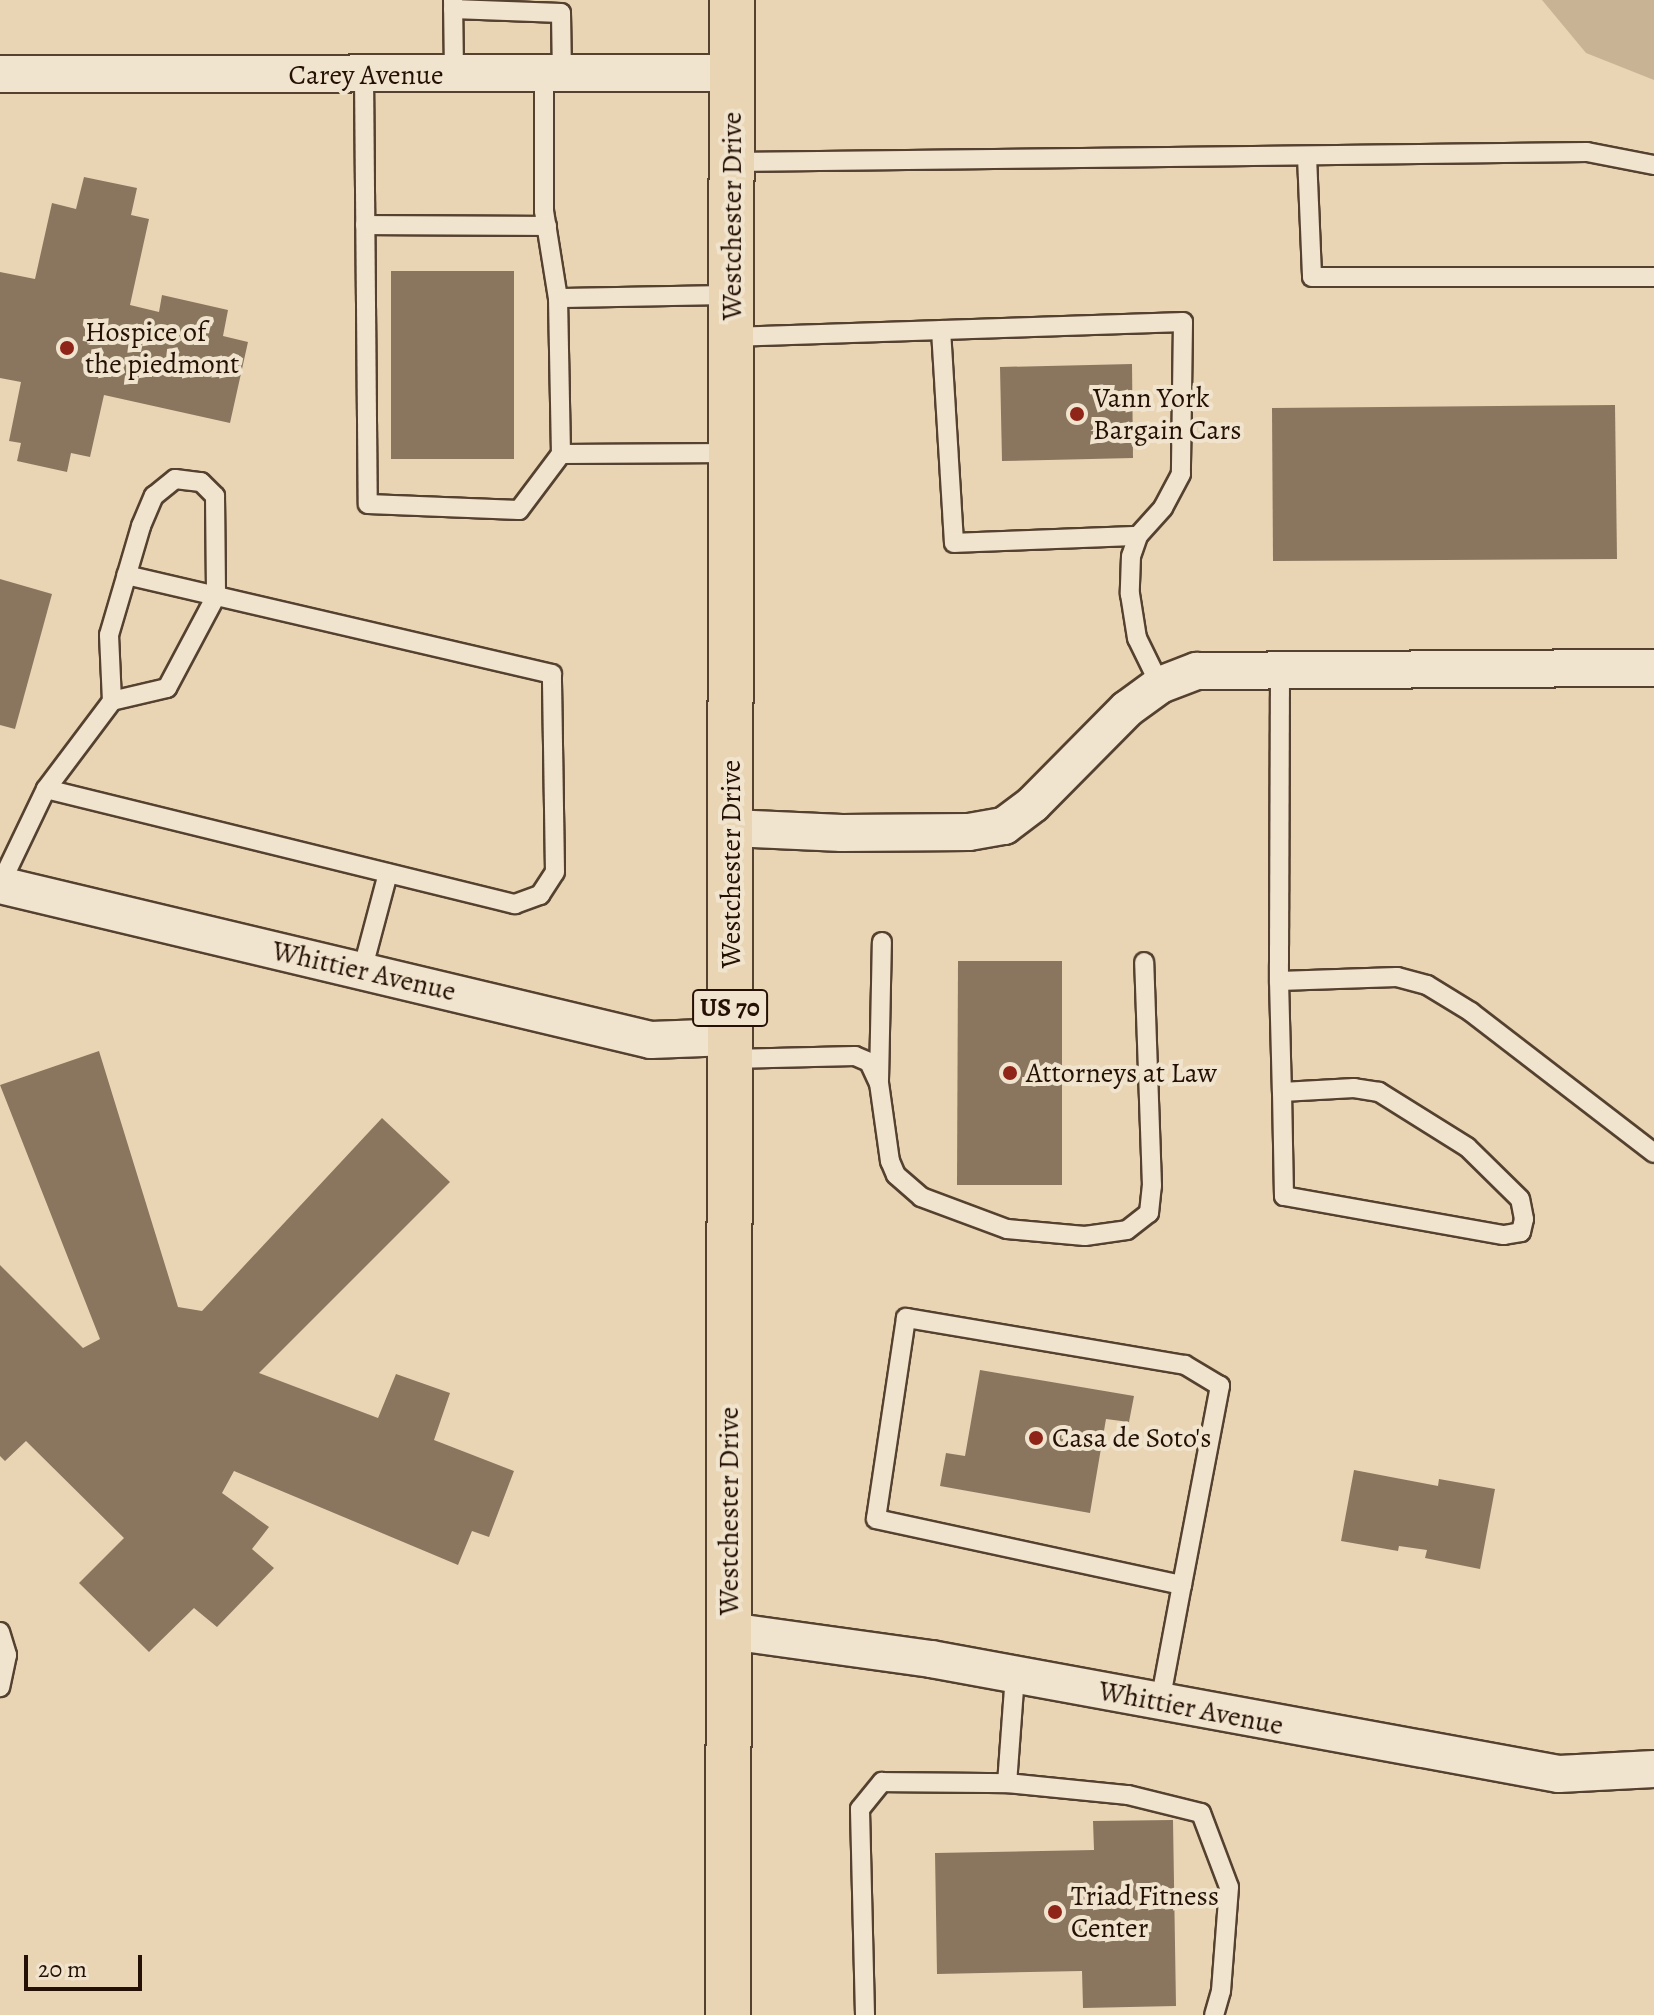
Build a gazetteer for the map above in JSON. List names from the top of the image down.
{
  "streets": {
    "main road": ["Westchester Drive", "US 70"],
    "street": ["Carey Avenue", "Whittier Avenue"]
  },
  "crossings": [
    ["Carey Avenue", "Westchester Drive"],
    ["Westchester Drive", "Whittier Avenue"]
  ],
  "places": [
    "Hospice of the piedmont",
    "Vann York Bargain Cars",
    "Attorneys at Law",
    "Casa de Soto's",
    "Triad Fitness Center"
  ],
  "scale_bar": "20 m"
}
